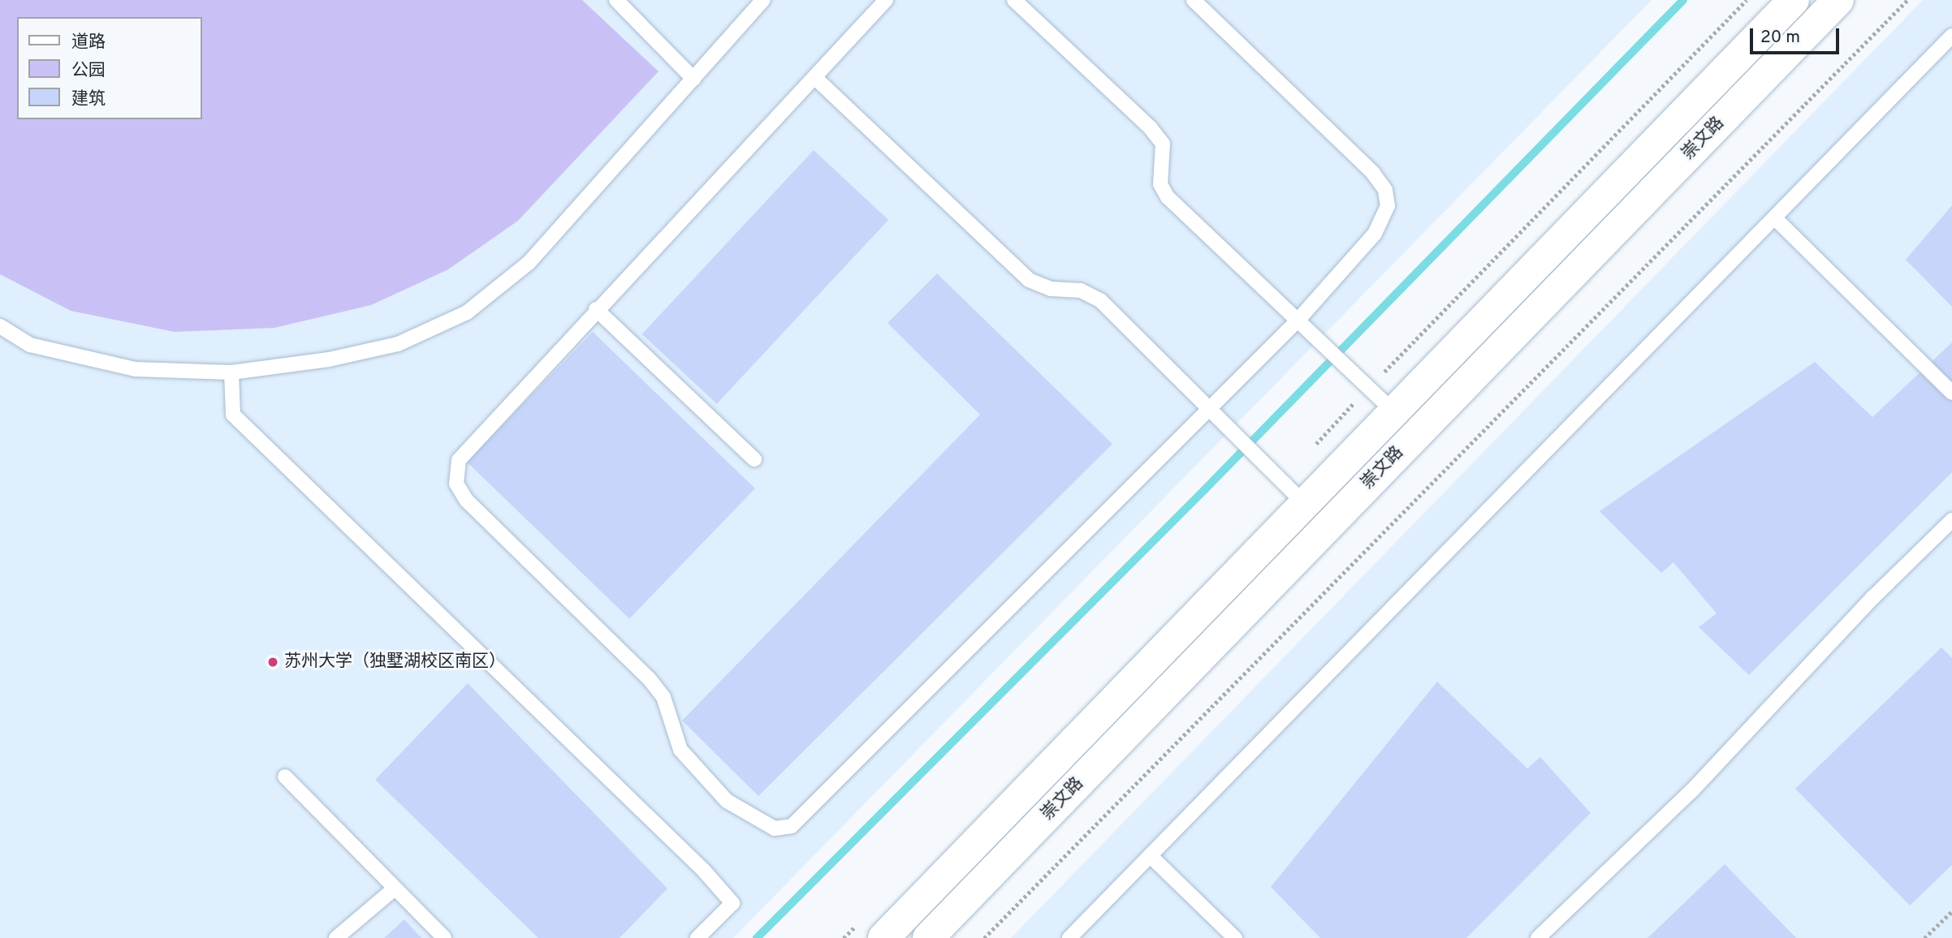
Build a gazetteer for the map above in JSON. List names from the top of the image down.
{
  "streets": {
    "street": ["崇文路"]
  },
  "places": ["苏州大学（独墅湖校区南区）"],
  "legend": ["道路", "公园", "建筑"],
  "scale_bar": "20 m"
}
